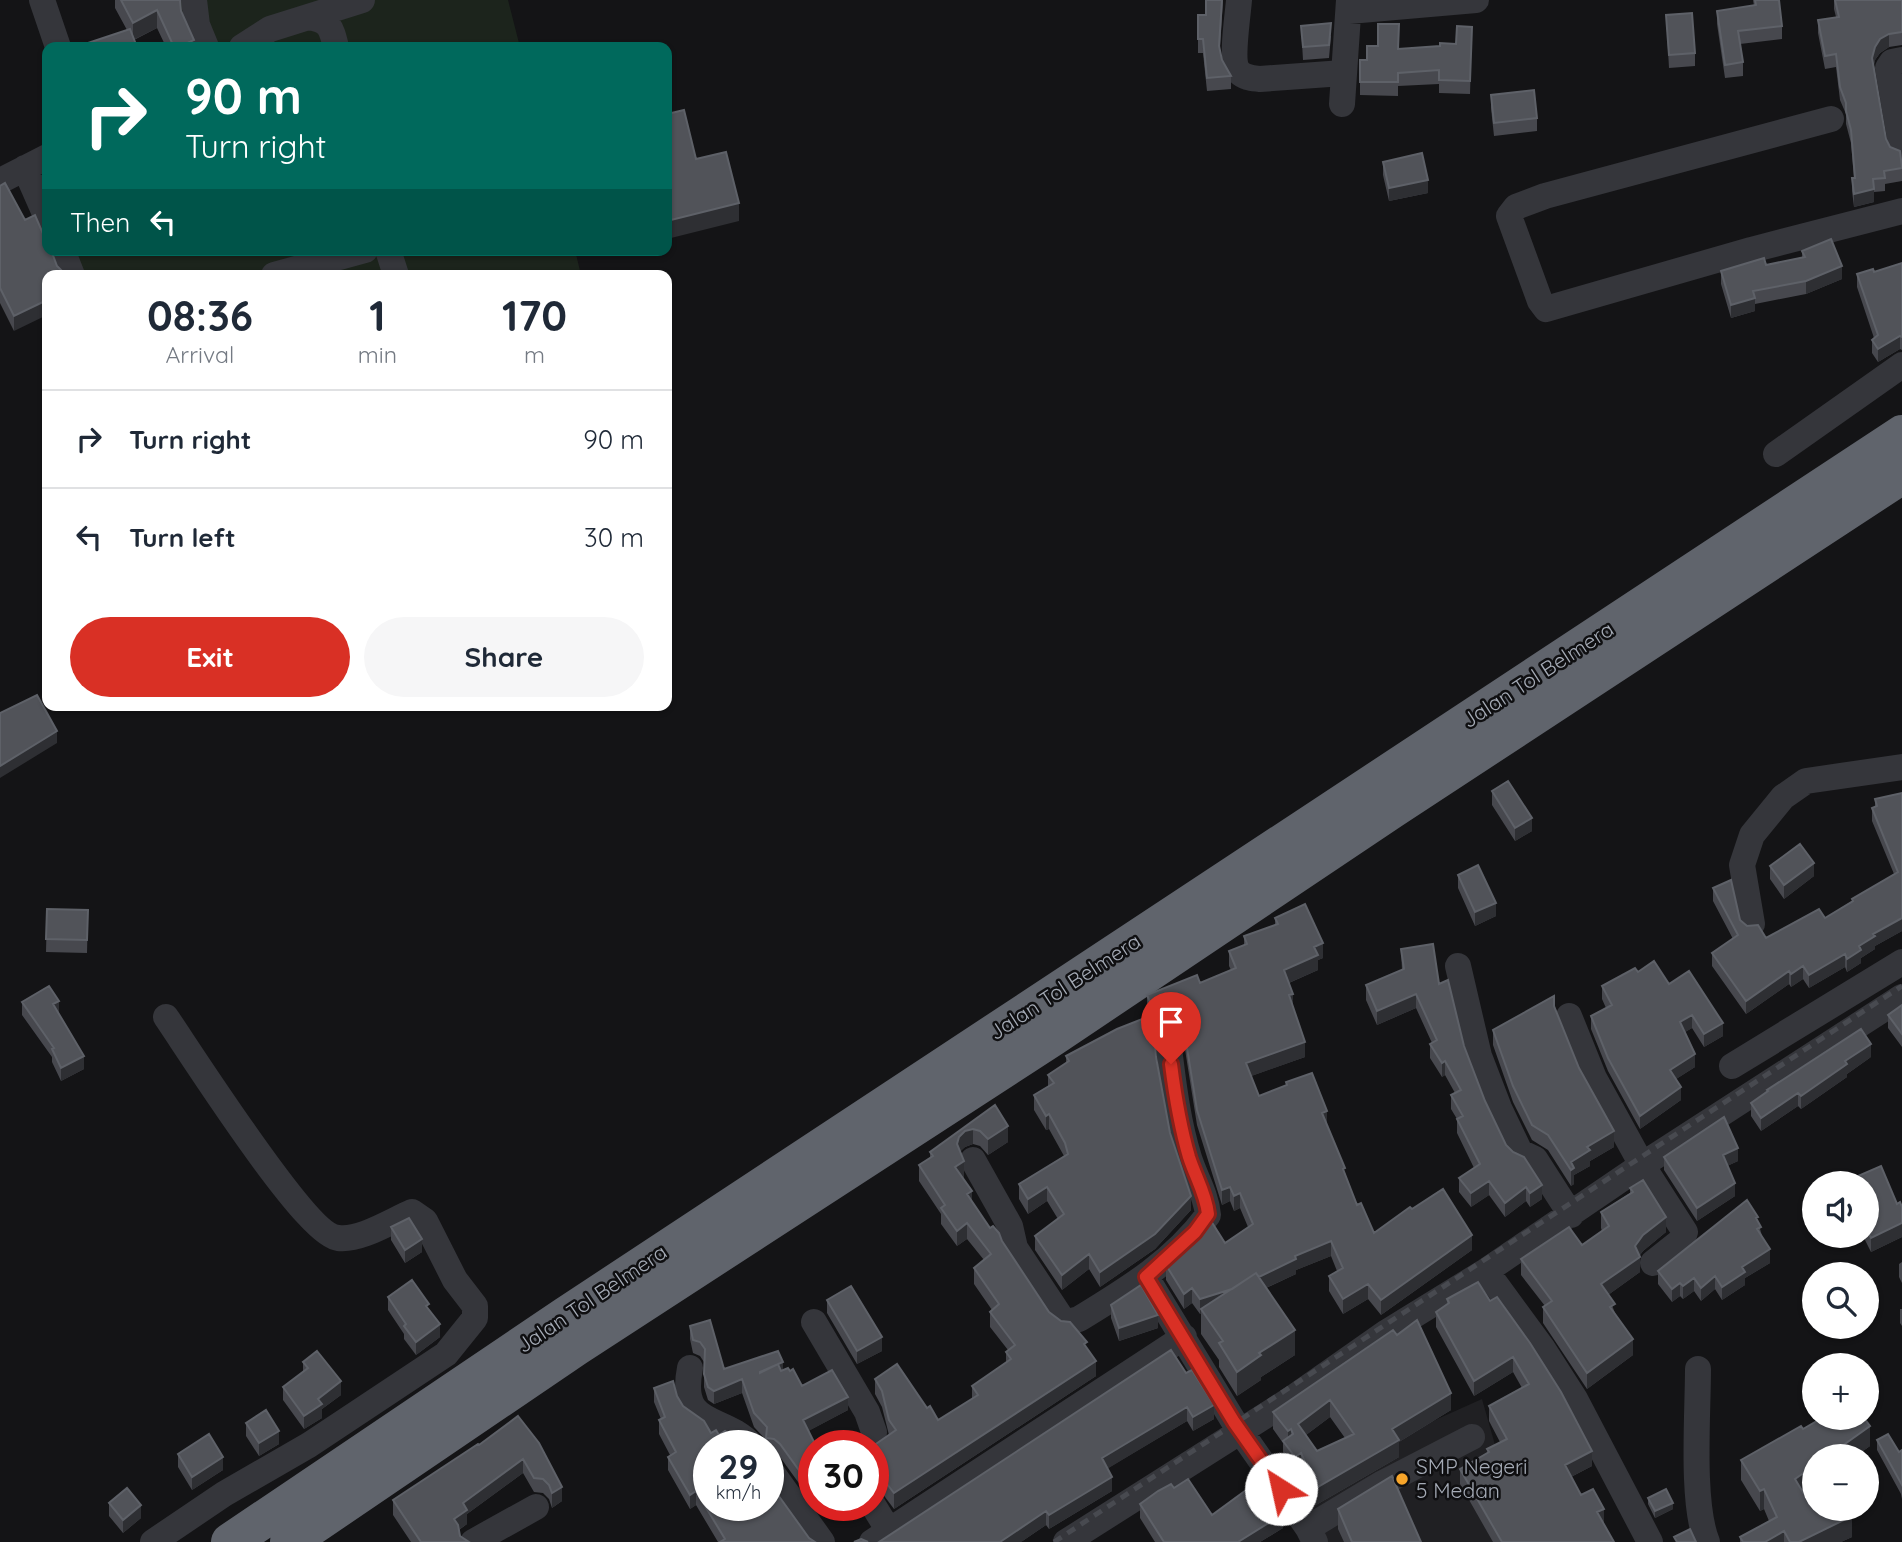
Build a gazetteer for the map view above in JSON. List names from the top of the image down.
{
  "streets": {
    "highway": ["Jalan Tol Belmera"]
  },
  "places": ["SMP Negeri 5 Medan"],
  "page": {
    "turn": ["90 m", "Turn right"],
    "then": "Then",
    "eta": [
      "08:36",
      "Arrival",
      "1",
      "min",
      "170",
      "m"
    ],
    "list": [
      {
        "name": "Turn right",
        "value": "90 m"
      },
      {
        "name": "Turn left",
        "value": "30 m"
      }
    ],
    "buttons": ["Exit", "Share"],
    "map_buttons": ["+", "−"],
    "speed": "29 km/h",
    "limit": "30"
  }
}
